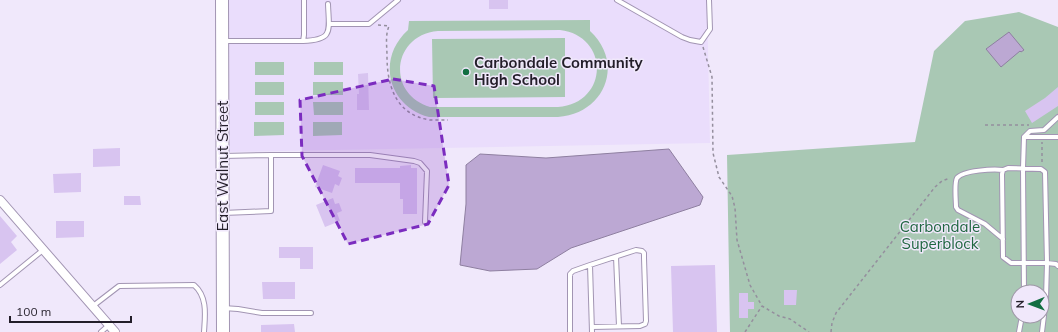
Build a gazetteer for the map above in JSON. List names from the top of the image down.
{
  "streets": {
    "street": ["East Walnut Street"]
  },
  "parks": ["Carbondale Superblock"],
  "places": ["Carbondale Community High School"],
  "scale_bar": "100 m",
  "north": "left"
}
